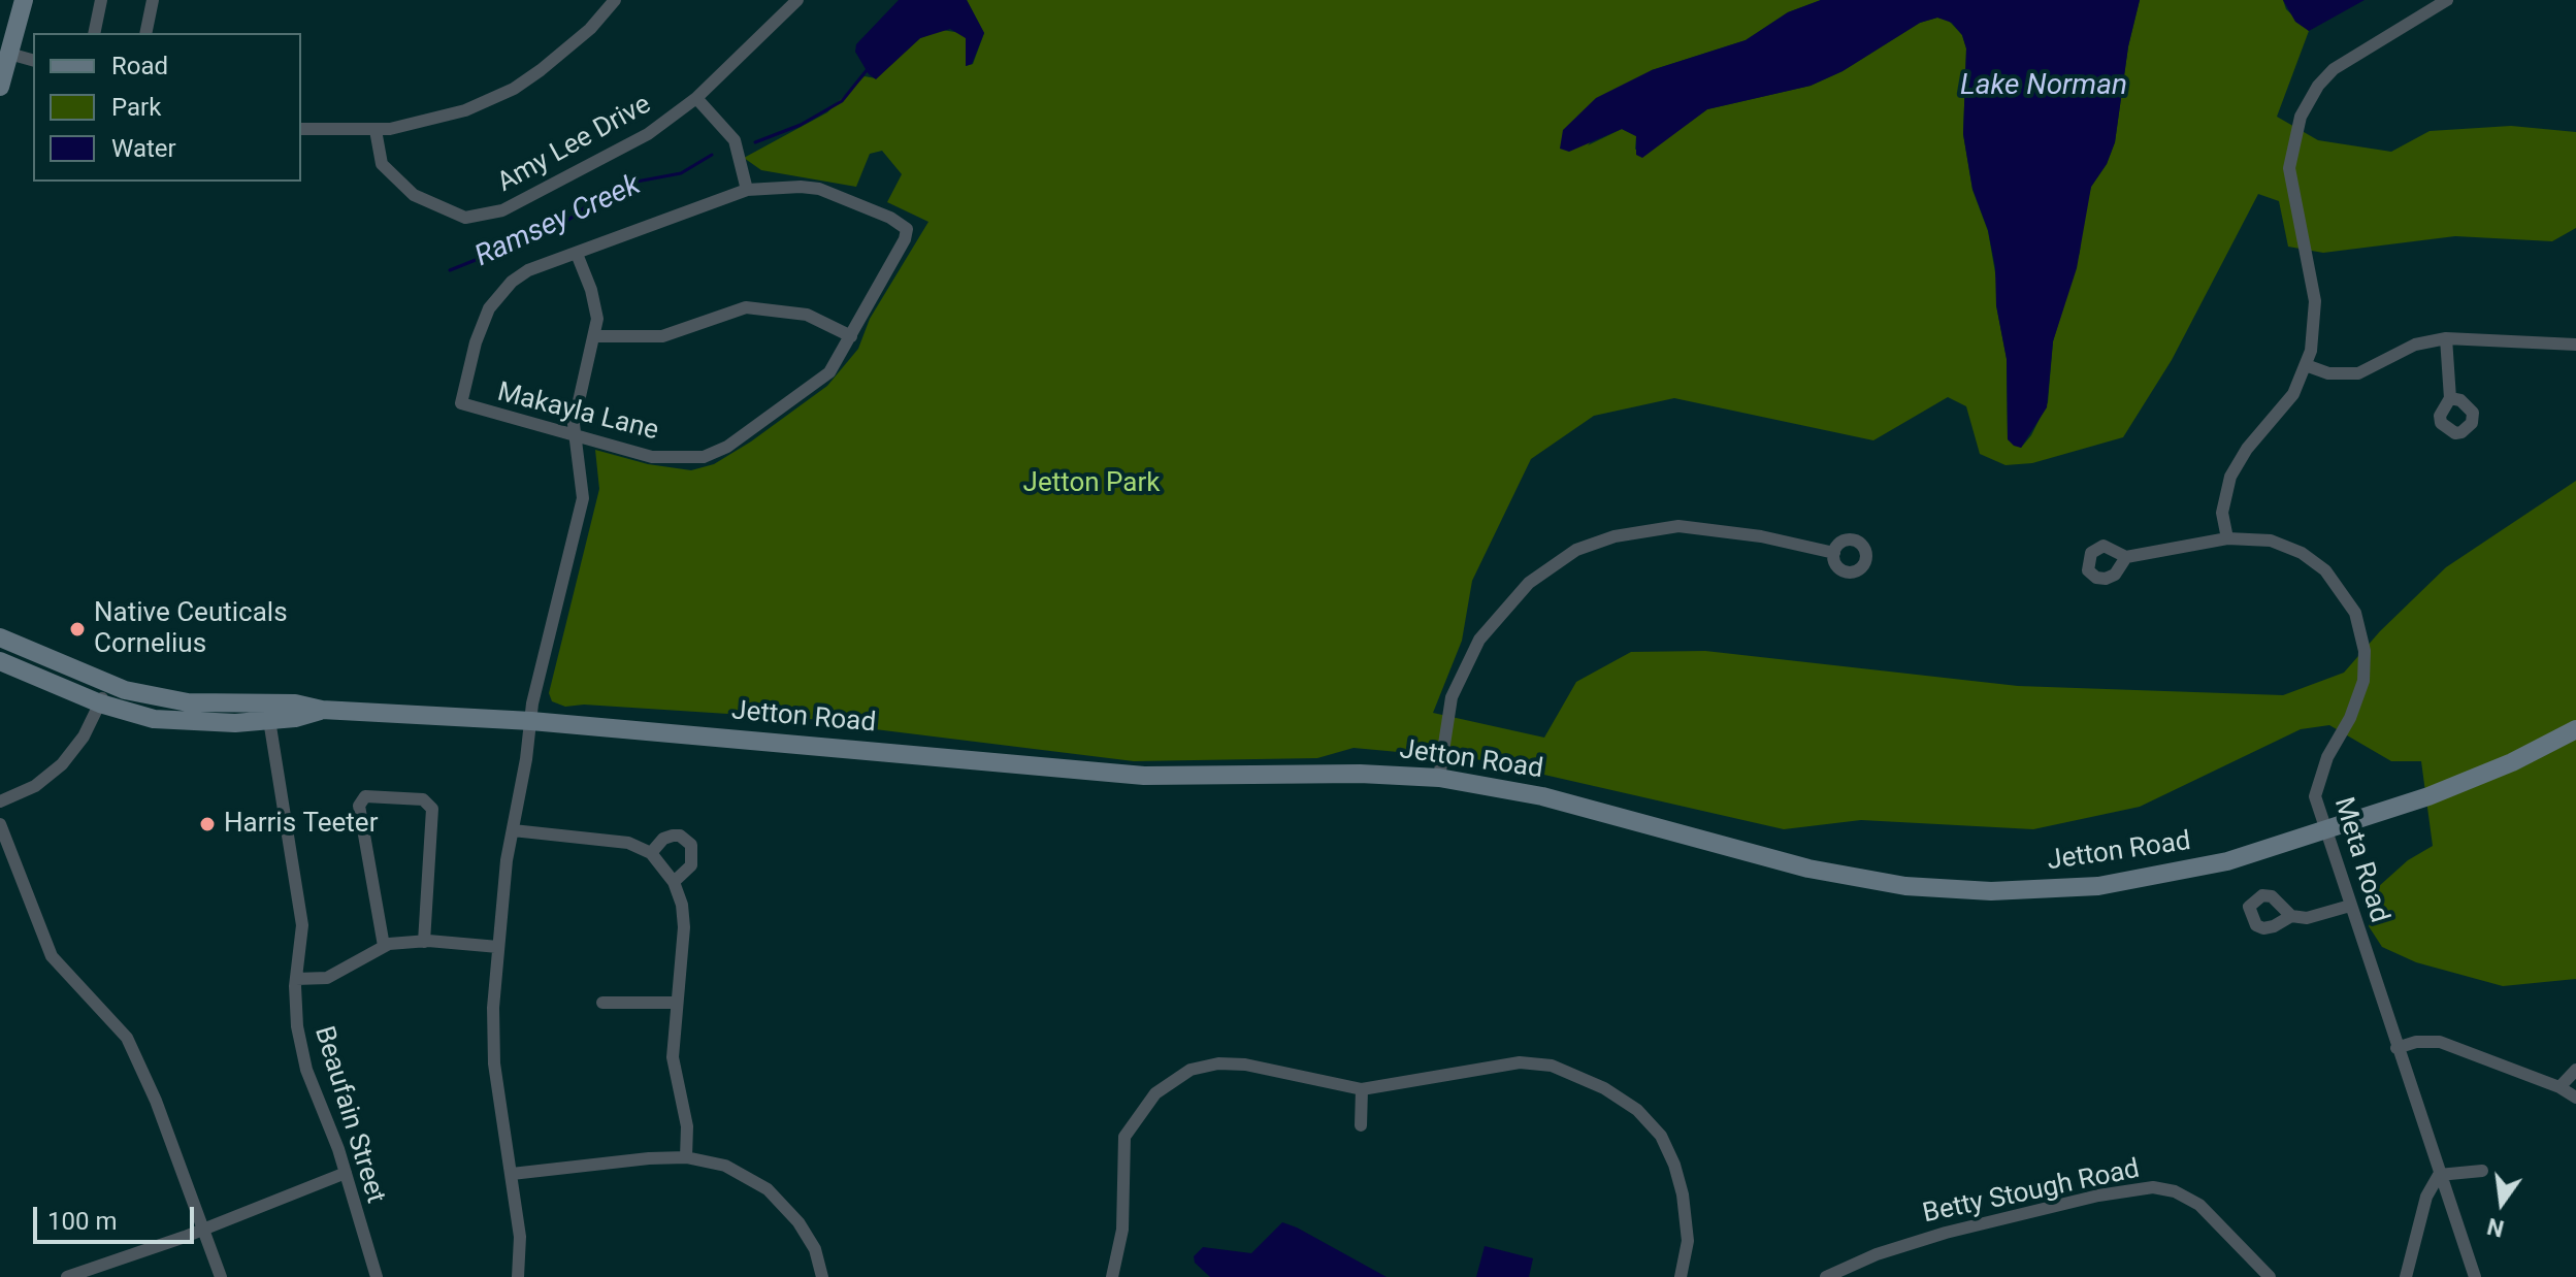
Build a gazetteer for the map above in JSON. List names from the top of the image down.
{
  "streets": {
    "street": [
      "Amy Lee Drive",
      "Makayla Lane",
      "Jetton Road",
      "Meta Road",
      "Beaufain Street",
      "Betty Stough Road"
    ]
  },
  "crossings": [
    ["Jetton Road", "Meta Road"],
    ["Jetton Road", "Beaufain Street"]
  ],
  "water": ["Lake Norman", "Ramsey Creek"],
  "parks": ["Jetton Park"],
  "places": ["Native Ceuticals Cornelius", "Harris Teeter"],
  "legend": ["Road", "Park", "Water"],
  "scale_bar": "100 m",
  "north": "bottom"
}
